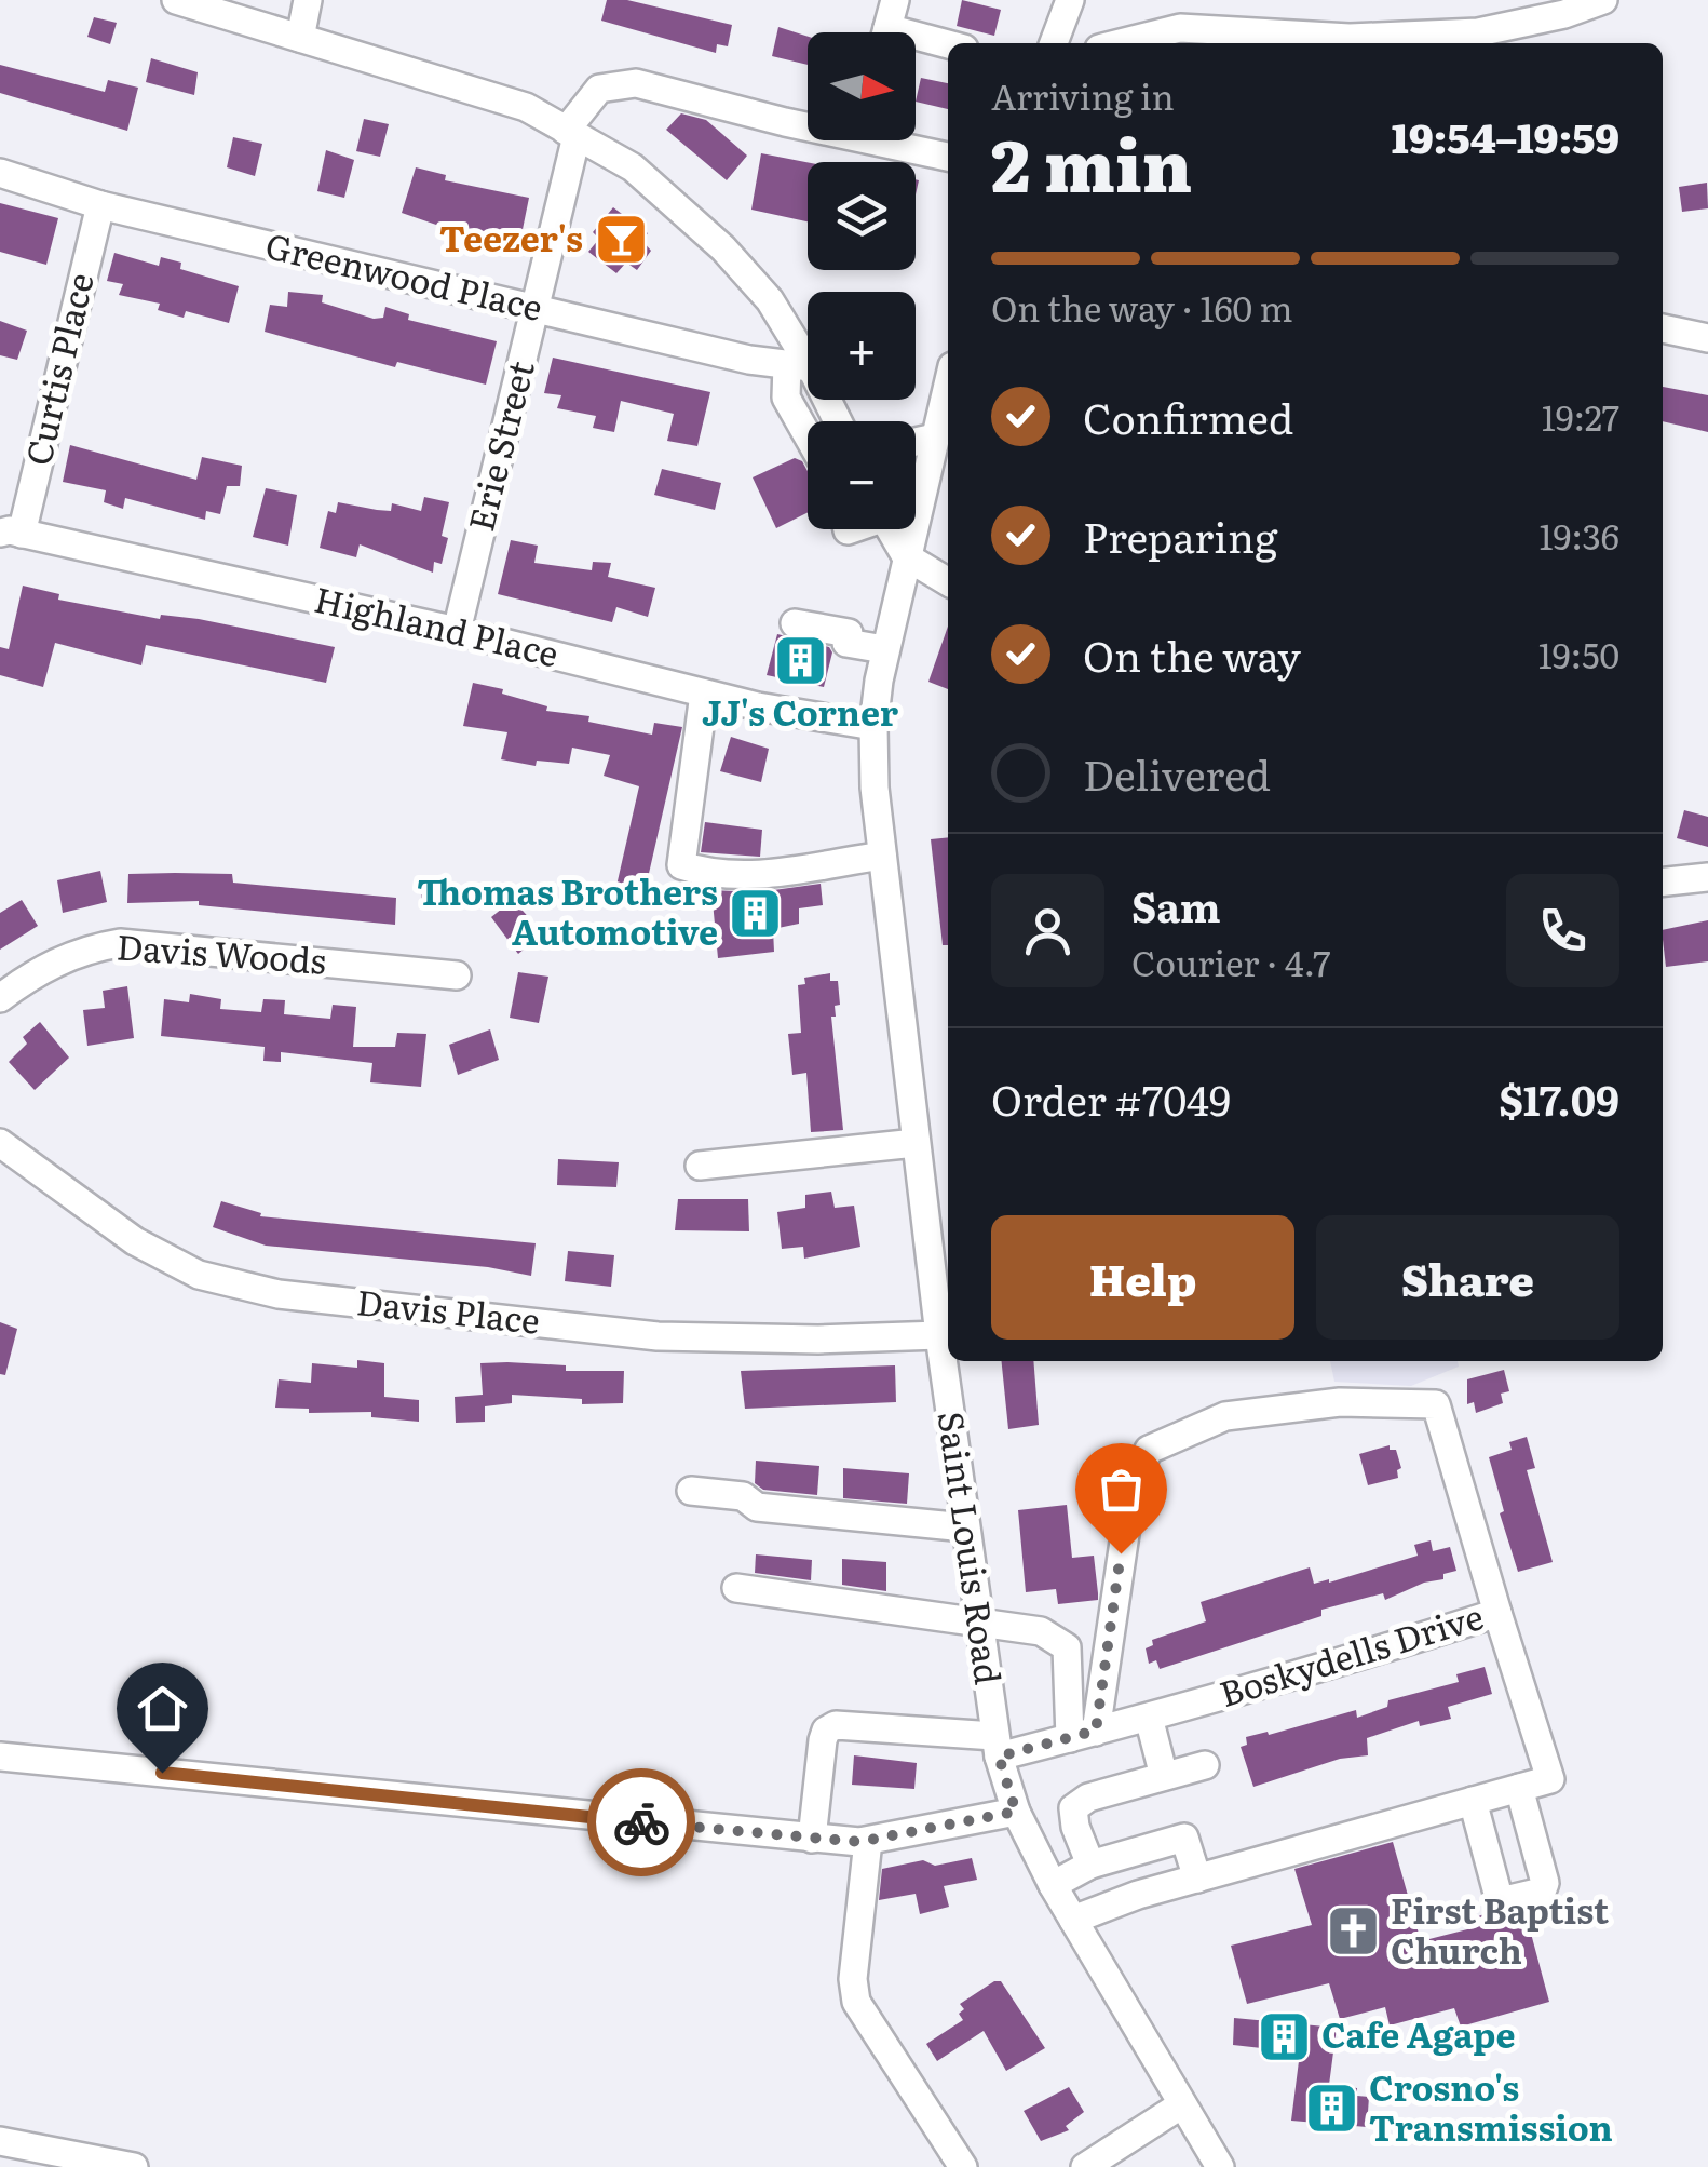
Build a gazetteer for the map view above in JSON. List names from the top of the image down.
{
  "streets": {
    "street": [
      "Greenwood Place",
      "Curtis Place",
      "Erie Street",
      "Highland Place",
      "Davis Woods",
      "Davis Place",
      "Saint Louis Road",
      "Boskydells Drive"
    ]
  },
  "crossings": [
    ["Greenwood Place", "Curtis Place"],
    ["Greenwood Place", "Erie Street"],
    ["Curtis Place", "Highland Place"],
    ["Erie Street", "Highland Place"],
    ["Highland Place", "Saint Louis Road"],
    ["Davis Place", "Saint Louis Road"],
    ["Saint Louis Road", "Boskydells Drive"]
  ],
  "places": {
    "bar": ["Teezer's"],
    "building": [
      "JJ's Corner",
      "Thomas Brothers Automotive",
      "Cafe Agape",
      "Crosno's Transmission"
    ],
    "church": ["First Baptist Church"]
  },
  "north": "right",
  "page": {
    "map_buttons": ["+", "−"],
    "heading": ["2 min", "Arriving in", "19:54–19:59"],
    "panel": [
      "Sam",
      "Courier · 4.7",
      "Order #7049",
      "$17.09"
    ],
    "bar": "On the way · 160 m",
    "list": [
      ["Confirmed", "19:27"],
      ["Preparing", "19:36"],
      ["On the way", "19:50"],
      "Delivered"
    ],
    "buttons": ["Help", "Share"]
  }
}
